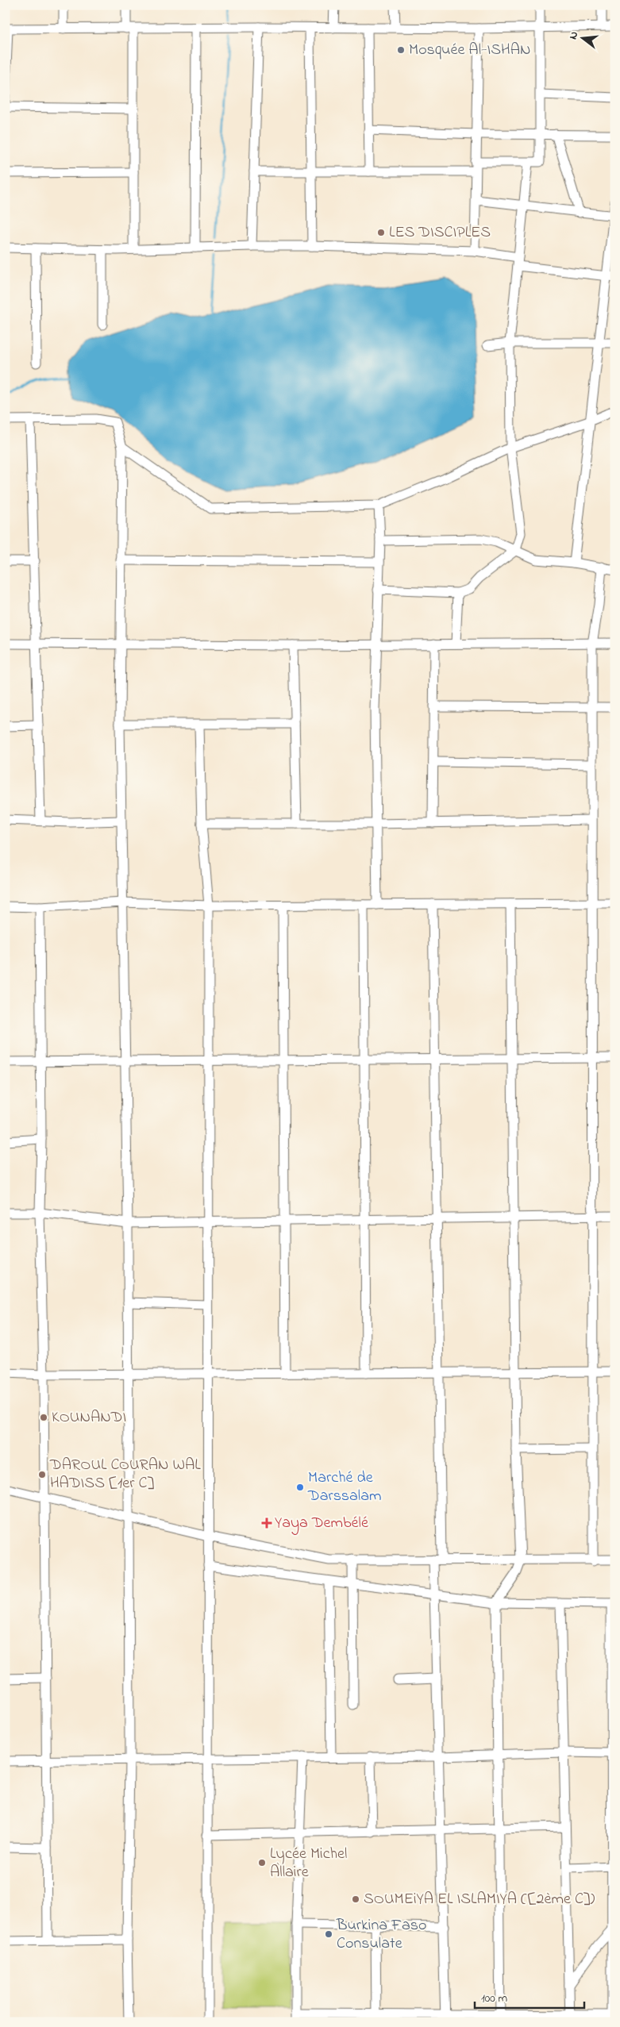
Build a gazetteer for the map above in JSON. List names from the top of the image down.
{
  "places": {
    "other": [
      "Mosquée Al-ISHAN",
      "LES DISCIPLES",
      "KOUNANDI",
      "DAROUL COURAN WAL HADISS [1er C]",
      "Marché de Darssalam",
      "Lycée Michel Allaire",
      "SOUMEiYA EL ISLAMIYA ([2ème C])",
      "Burkina Faso Consulate"
    ],
    "health": ["Yaya Dembélé"]
  },
  "scale_bar": "100 m",
  "north": "left"
}
